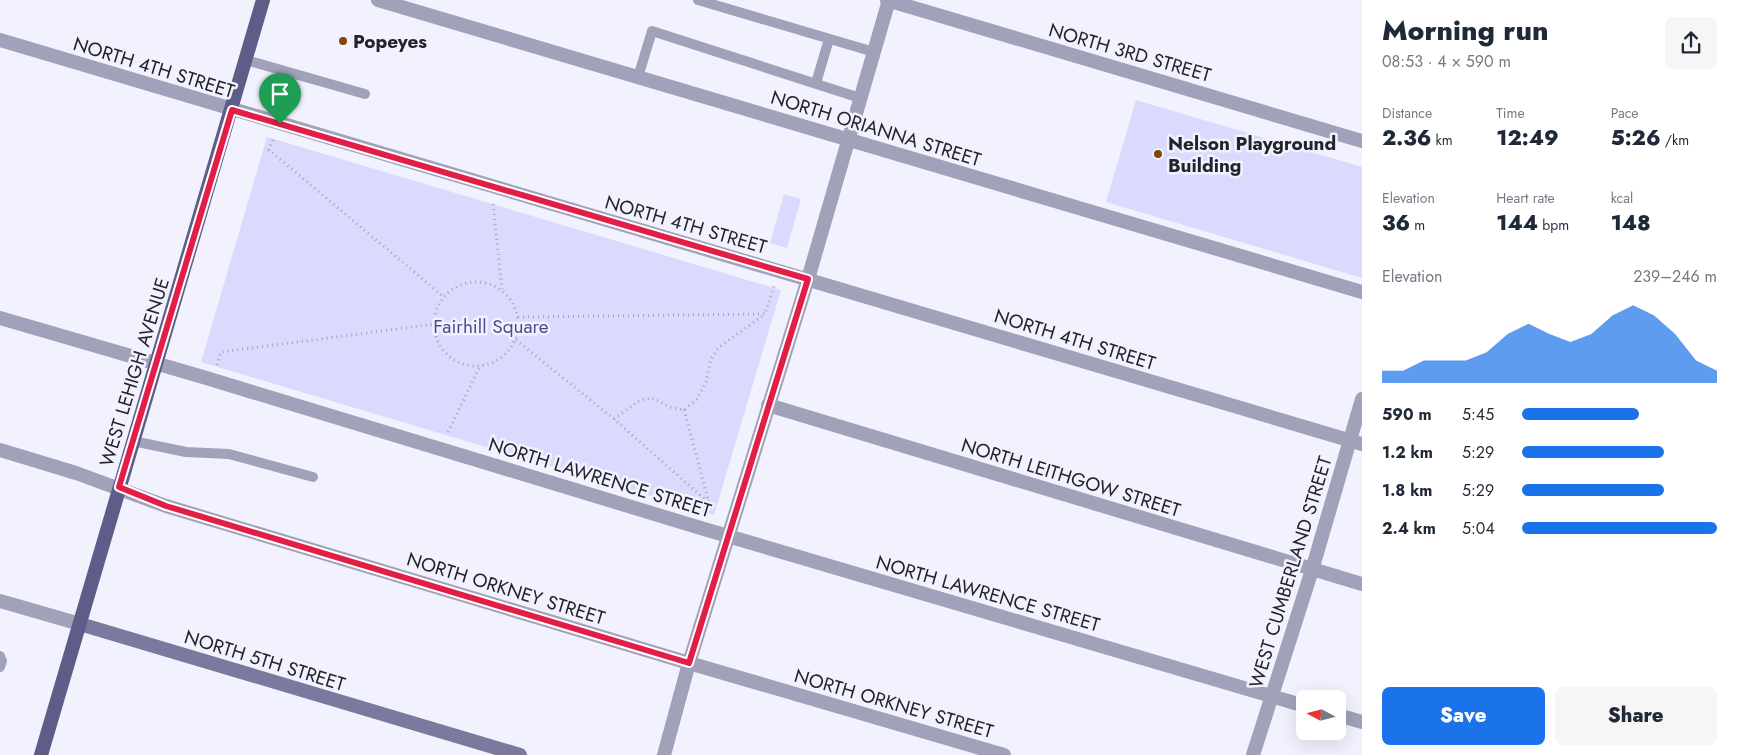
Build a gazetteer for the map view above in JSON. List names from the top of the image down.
{
  "streets": {
    "main road": ["WEST LEHIGH AVENUE", "NORTH 5TH STREET"],
    "street": [
      "NORTH 3RD STREET",
      "NORTH 4TH STREET",
      "NORTH ORIANNA STREET",
      "NORTH LAWRENCE STREET",
      "NORTH LEITHGOW STREET",
      "WEST CUMBERLAND STREET",
      "NORTH ORKNEY STREET"
    ]
  },
  "crossings": [
    ["NORTH 4TH STREET", "WEST LEHIGH AVENUE"],
    ["NORTH 4TH STREET", "WEST CUMBERLAND STREET"],
    ["WEST LEHIGH AVENUE", "NORTH LAWRENCE STREET"],
    ["WEST LEHIGH AVENUE", "NORTH ORKNEY STREET"],
    ["WEST LEHIGH AVENUE", "NORTH 5TH STREET"],
    ["NORTH LAWRENCE STREET", "WEST CUMBERLAND STREET"],
    ["NORTH LEITHGOW STREET", "WEST CUMBERLAND STREET"]
  ],
  "parks": ["Fairhill Square"],
  "places": ["Popeyes", "Nelson Playground Building"],
  "north": "left",
  "page": {
    "heading": ["Morning run", "08:53 · 4 × 590 m"],
    "stats": [
      ["Distance", "2.36 km"],
      ["Time", "12:49"],
      ["Pace", "5:26 /km"],
      ["Elevation", "36 m"],
      ["Heart rate", "144 bpm"],
      ["kcal", "148"]
    ],
    "chart": ["Elevation", "239–246 m"],
    "list": [
      {
        "name": "590 m",
        "note": "5:45"
      },
      {
        "name": "1.2 km",
        "note": "5:29"
      },
      {
        "name": "1.8 km",
        "note": "5:29"
      },
      {
        "name": "2.4 km",
        "note": "5:04"
      }
    ],
    "buttons": ["Save", "Share"]
  }
}
